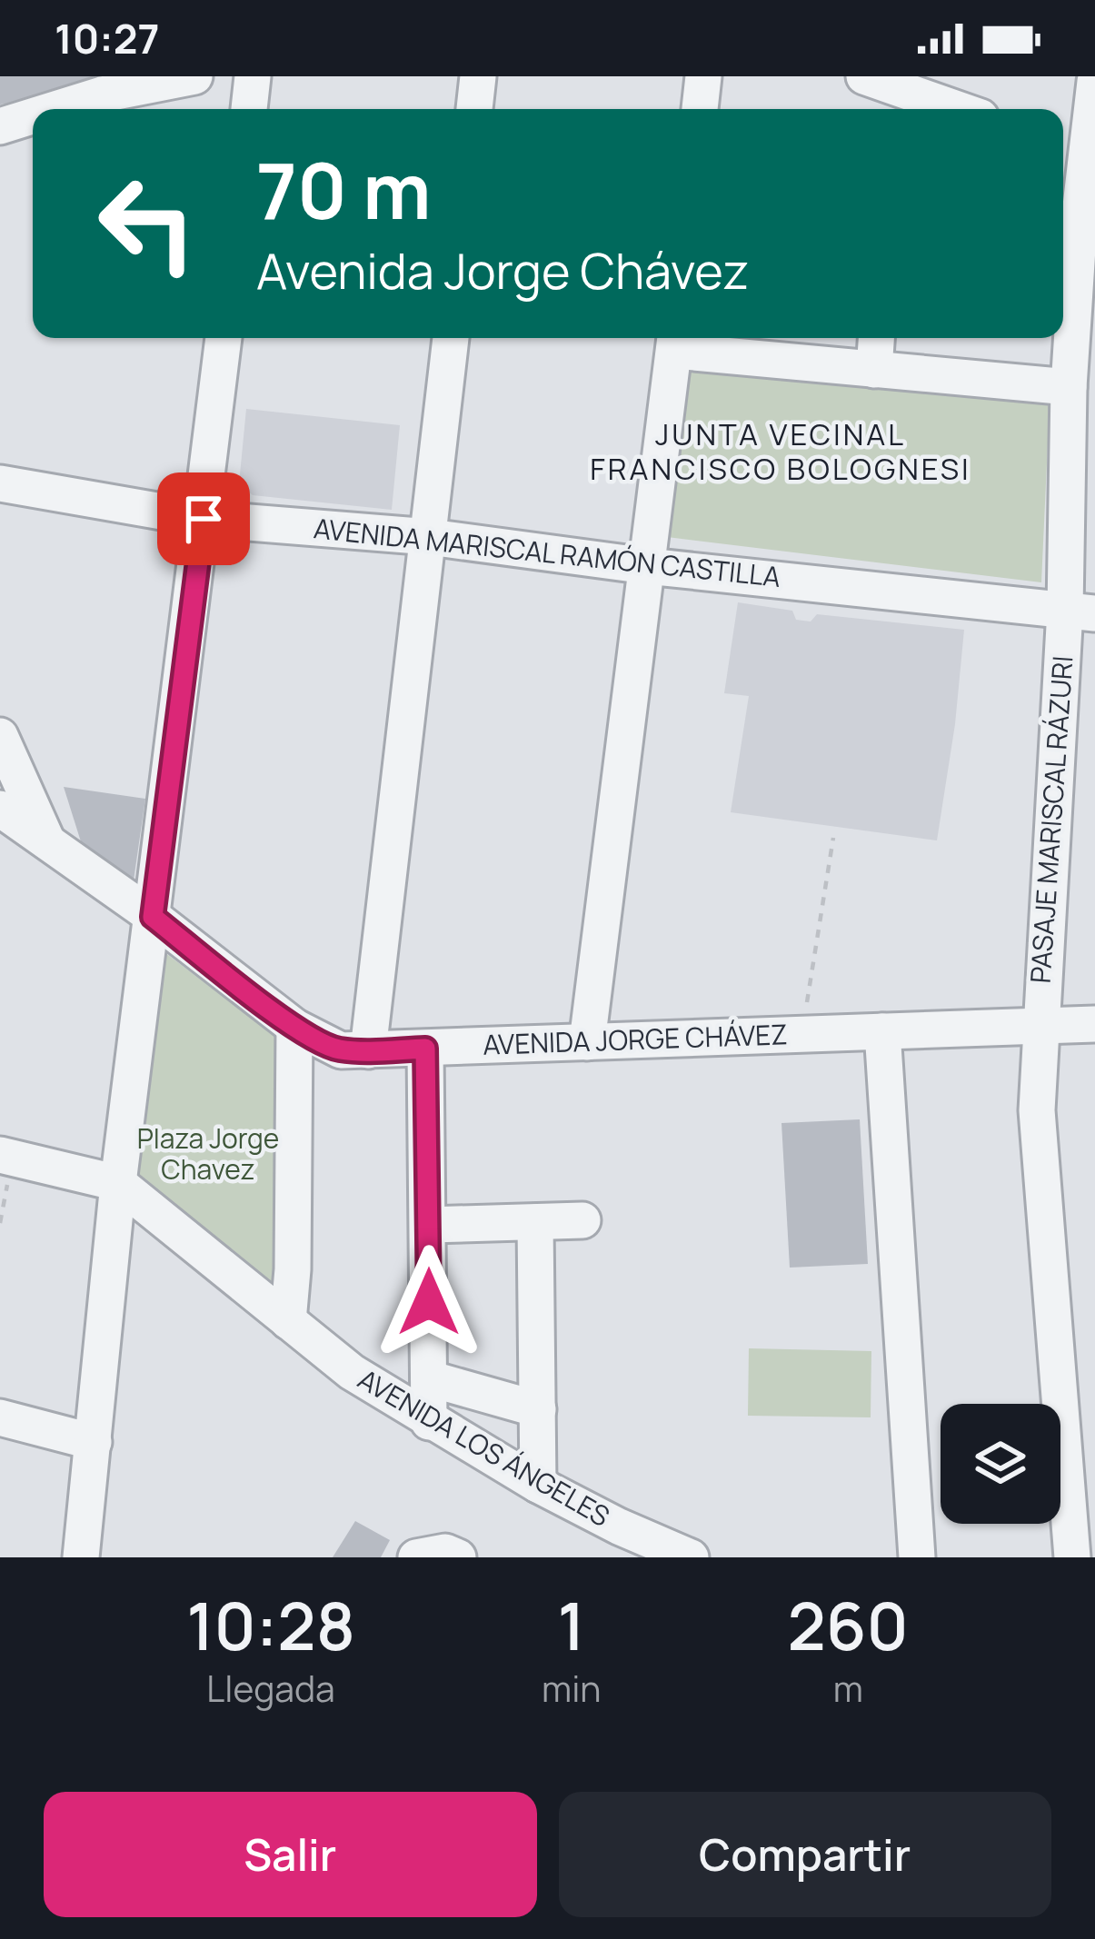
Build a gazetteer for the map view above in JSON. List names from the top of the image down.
{
  "streets": {
    "street": [
      "AVENIDA MARISCAL RAMÓN CASTILLA",
      "PASAJE MARISCAL RÁZURI",
      "AVENIDA JORGE CHÁVEZ",
      "AVENIDA LOS ÁNGELES"
    ]
  },
  "crossings": [
    ["AVENIDA MARISCAL RAMÓN CASTILLA", "PASAJE MARISCAL RÁZURI"],
    ["PASAJE MARISCAL RÁZURI", "AVENIDA JORGE CHÁVEZ"]
  ],
  "districts": ["JUNTA VECINAL FRANCISCO BOLOGNESI"],
  "parks": ["Plaza Jorge Chavez"],
  "page": {
    "status": "10:27",
    "turn": ["70 m", "Avenida Jorge Chávez"],
    "eta": [
      "10:28",
      "Llegada",
      "1",
      "min",
      "260",
      "m"
    ],
    "buttons": ["Salir", "Compartir"]
  }
}
